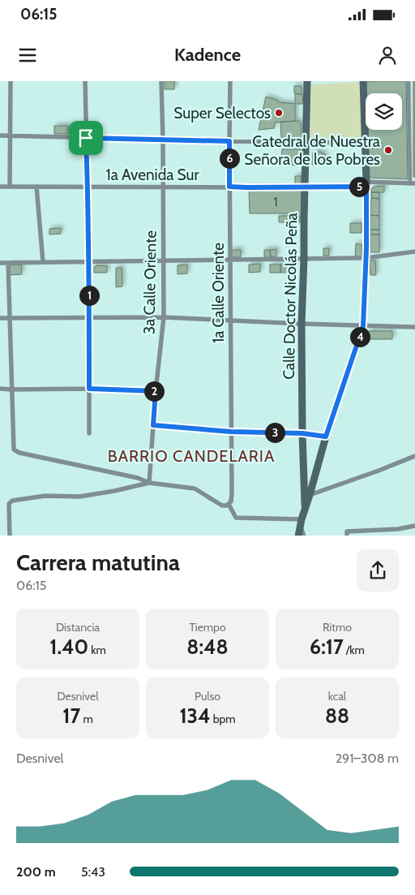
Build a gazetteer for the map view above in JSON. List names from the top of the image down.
{
  "streets": {
    "main road": ["Calle Doctor Nicolás Peña"],
    "street": ["1a Avenida Sur", "3a Calle Oriente", "1a Calle Oriente"]
  },
  "crossings": [
    ["1a Avenida Sur", "3a Calle Oriente"],
    ["1a Avenida Sur", "1a Calle Oriente"],
    ["1a Avenida Sur", "Calle Doctor Nicolás Peña"]
  ],
  "districts": ["BARRIO CANDELARIA"],
  "places": ["Super Selectos", "Catedral de Nuestra Señora de los Pobres"],
  "house_numbers": ["1"],
  "page": {
    "status": "06:15",
    "header": "Kadence",
    "pins": [
      "6",
      "5",
      "1",
      "4",
      "2",
      "3"
    ],
    "heading": ["Carrera matutina", "06:15"],
    "stats": [
      ["Distancia", "1.40 km"],
      ["Tiempo", "8:48"],
      ["Ritmo", "6:17 /km"],
      ["Desnivel", "17 m"],
      ["Pulso", "134 bpm"],
      ["kcal", "88"]
    ],
    "chart": ["Desnivel", "291–308 m"],
    "list": [
      {
        "name": "200 m",
        "note": "5:43"
      }
    ]
  }
}
